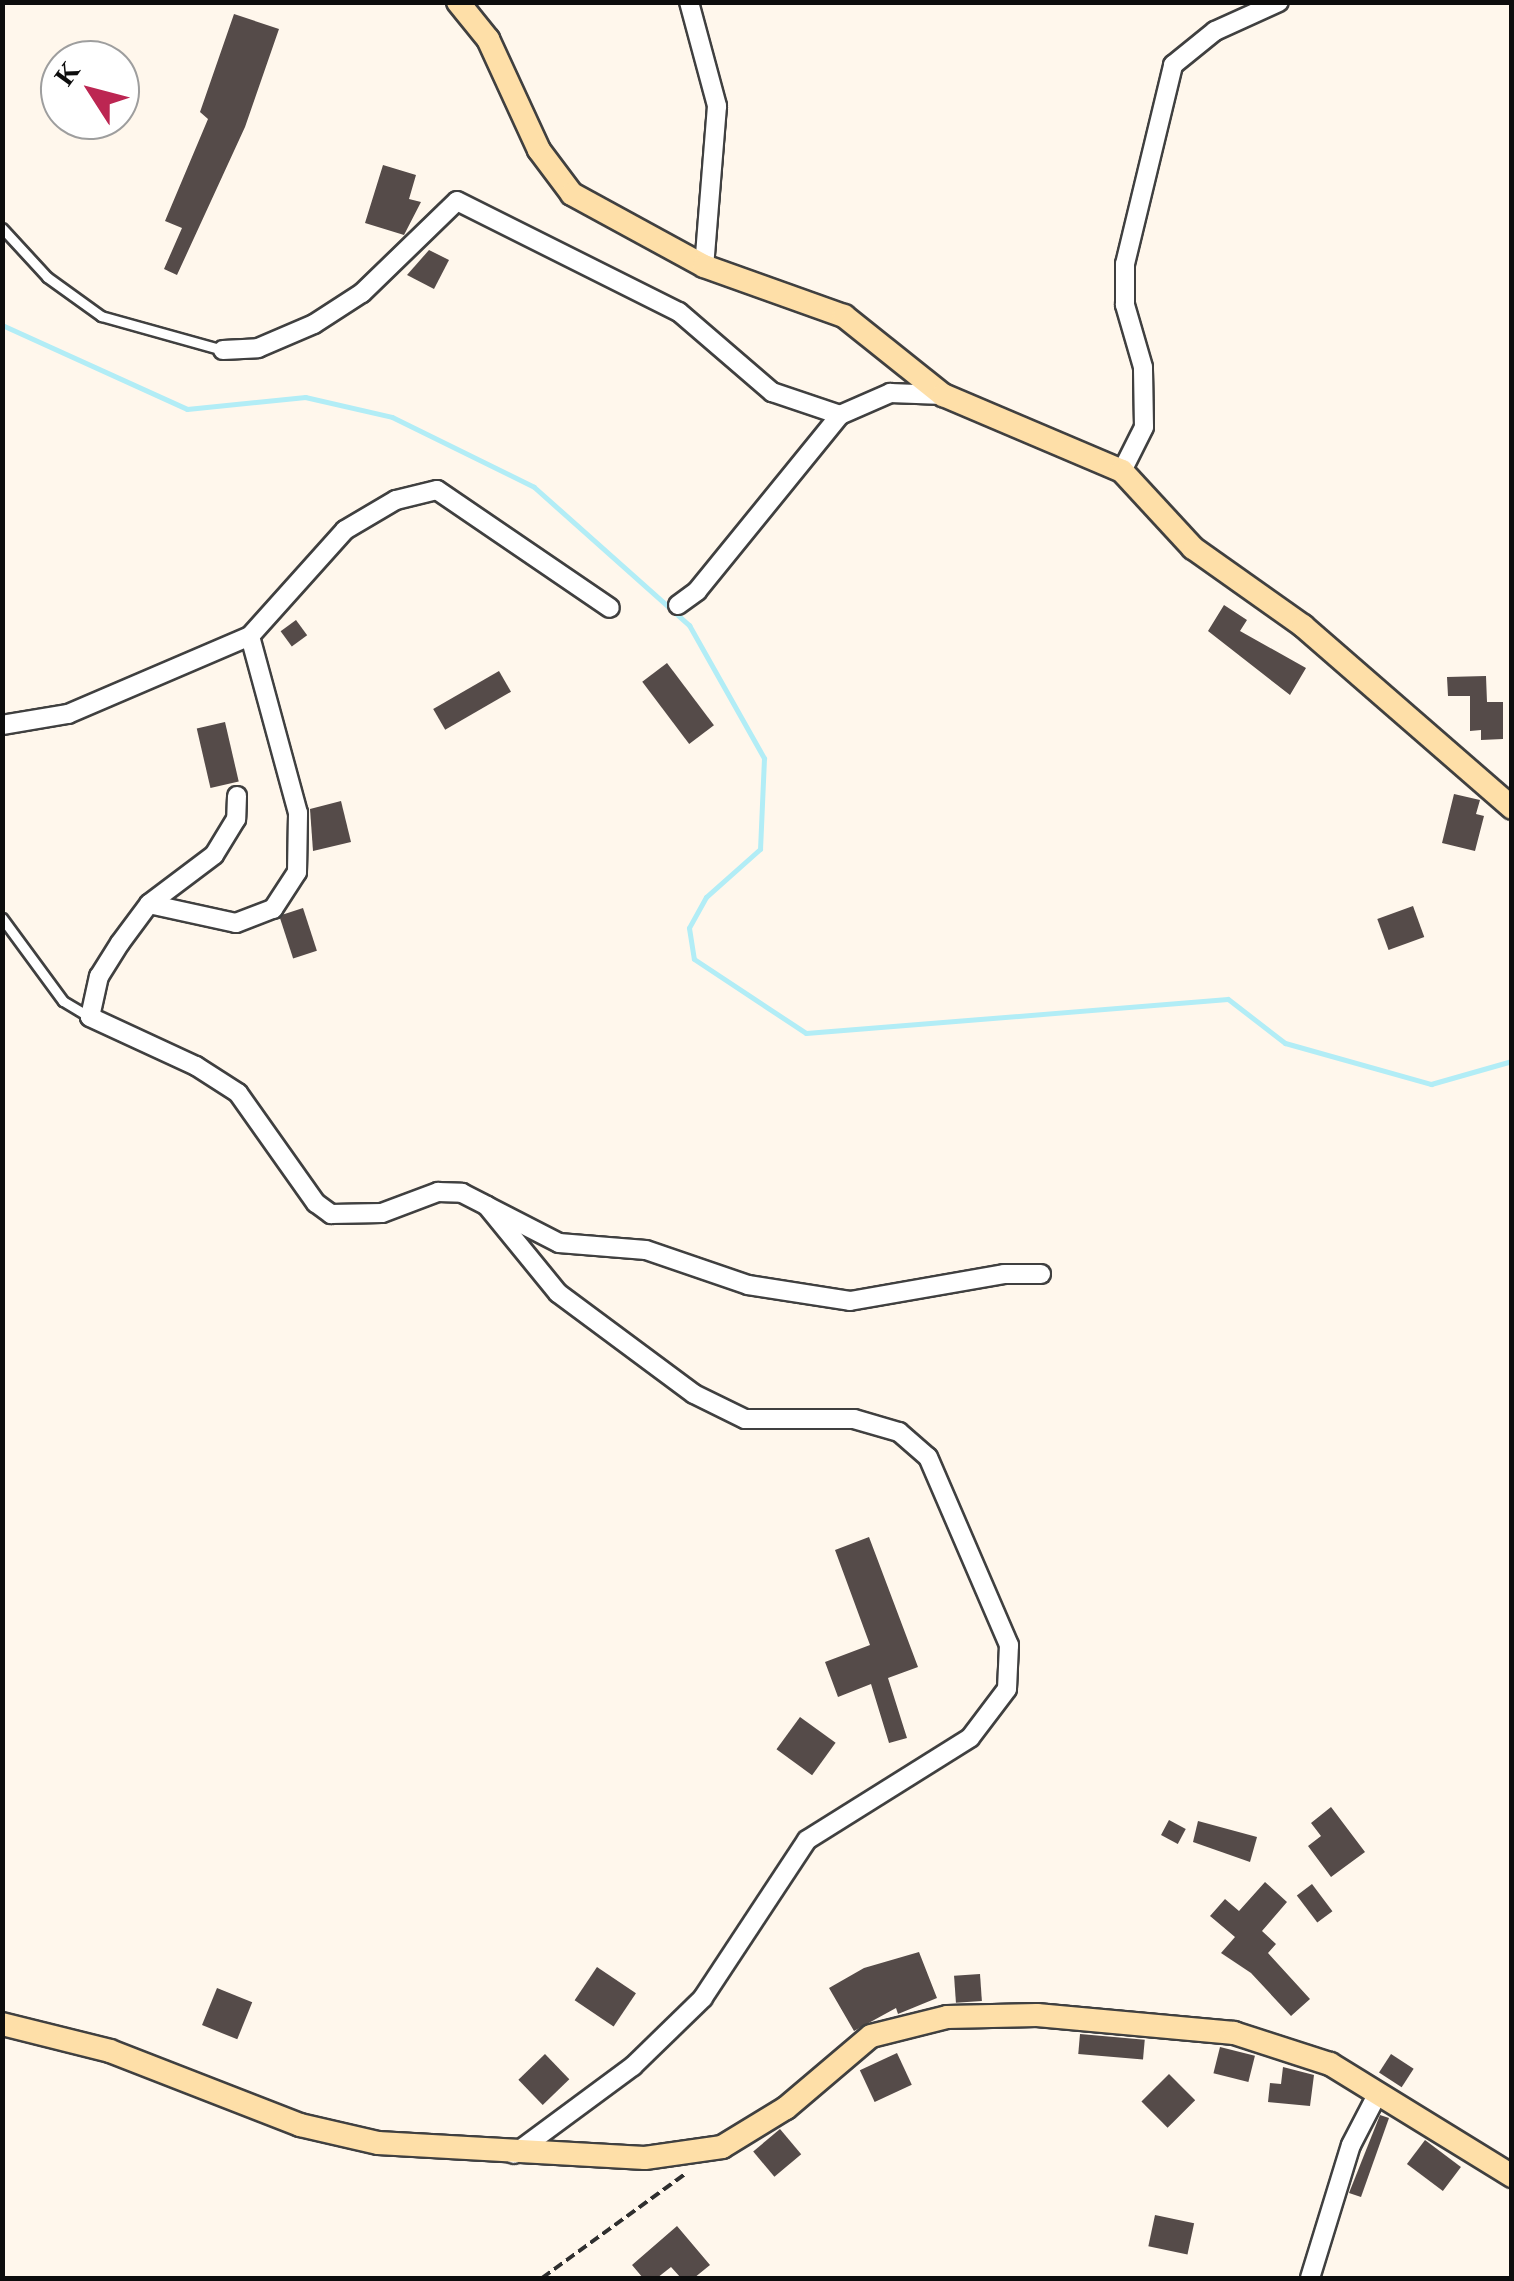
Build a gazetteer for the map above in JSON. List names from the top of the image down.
{
  "north": "top left"
}
